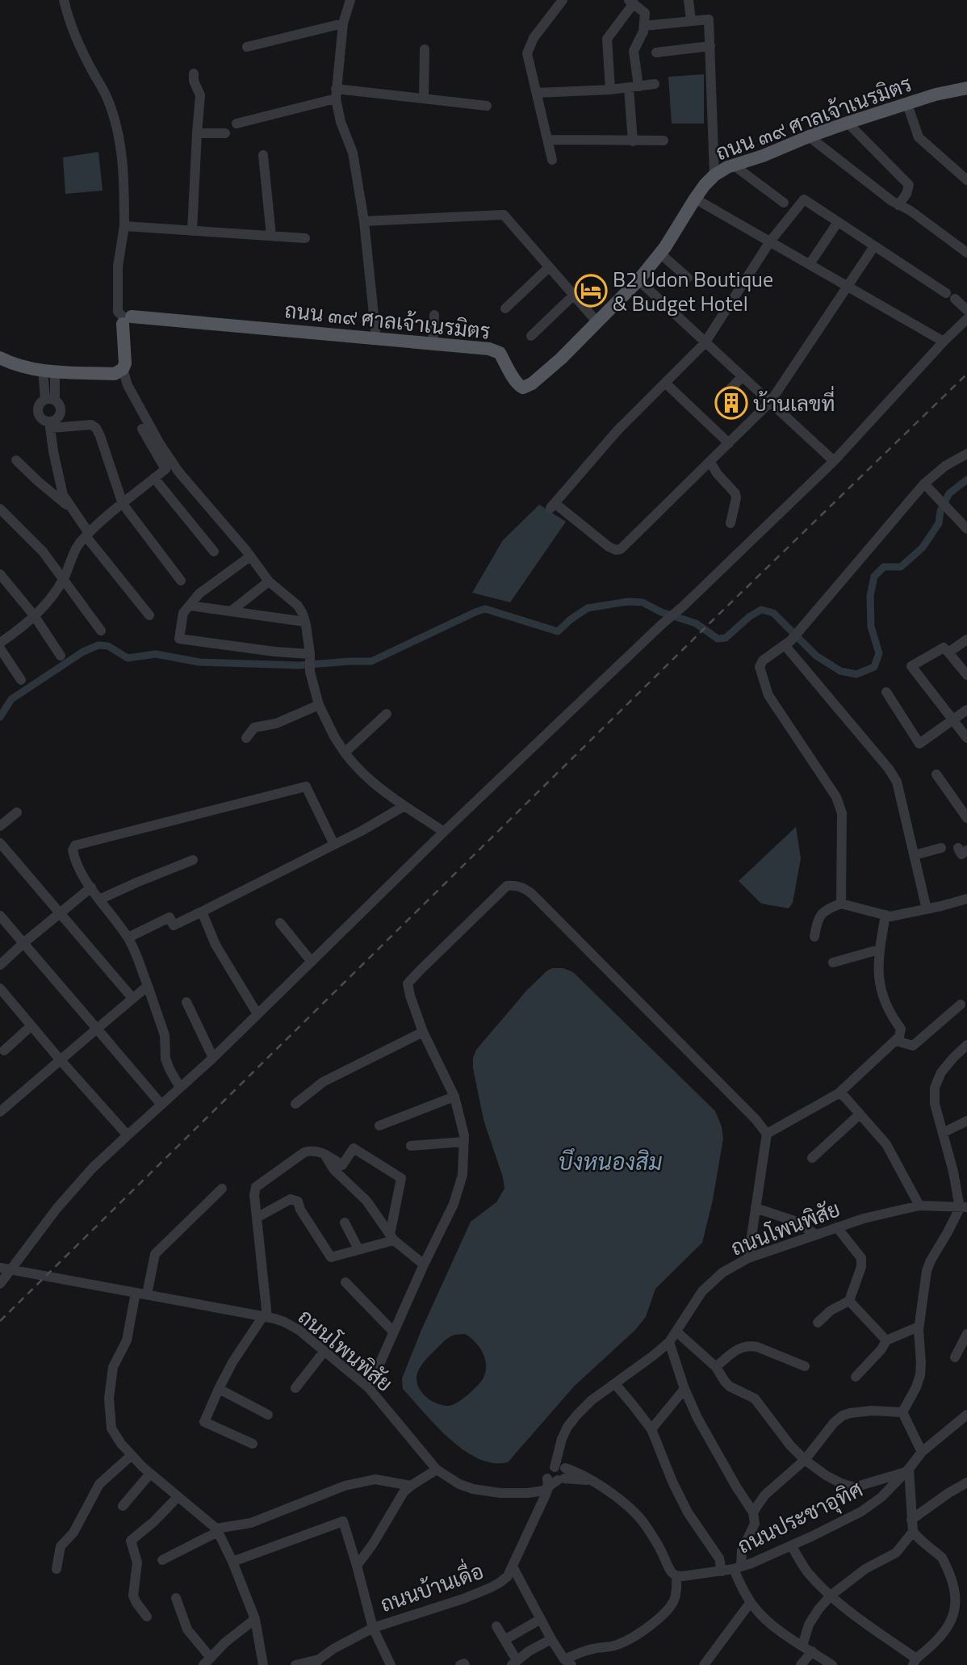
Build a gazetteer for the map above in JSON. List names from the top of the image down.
{
  "streets": {
    "main road": ["ถนน ๓๙ ศาลเจ้าเนรมิตร"],
    "street": ["ถนนโพนพิสัย", "ถนนประชาอุทิศ", "ถนนบ้านเดื่อ"]
  },
  "crossings": [
    ["ถนนโพนพิสัย", "ถนนประชาอุทิศ"],
    ["ถนนโพนพิสัย", "ถนนบ้านเดื่อ"],
    ["ถนนประชาอุทิศ", "ถนนบ้านเดื่อ"]
  ],
  "water": ["บึงหนองสิม"],
  "places": {
    "hotel": ["B2 Udon Boutique & Budget Hotel"],
    "building": ["บ้านเลขที่"]
  }
}
